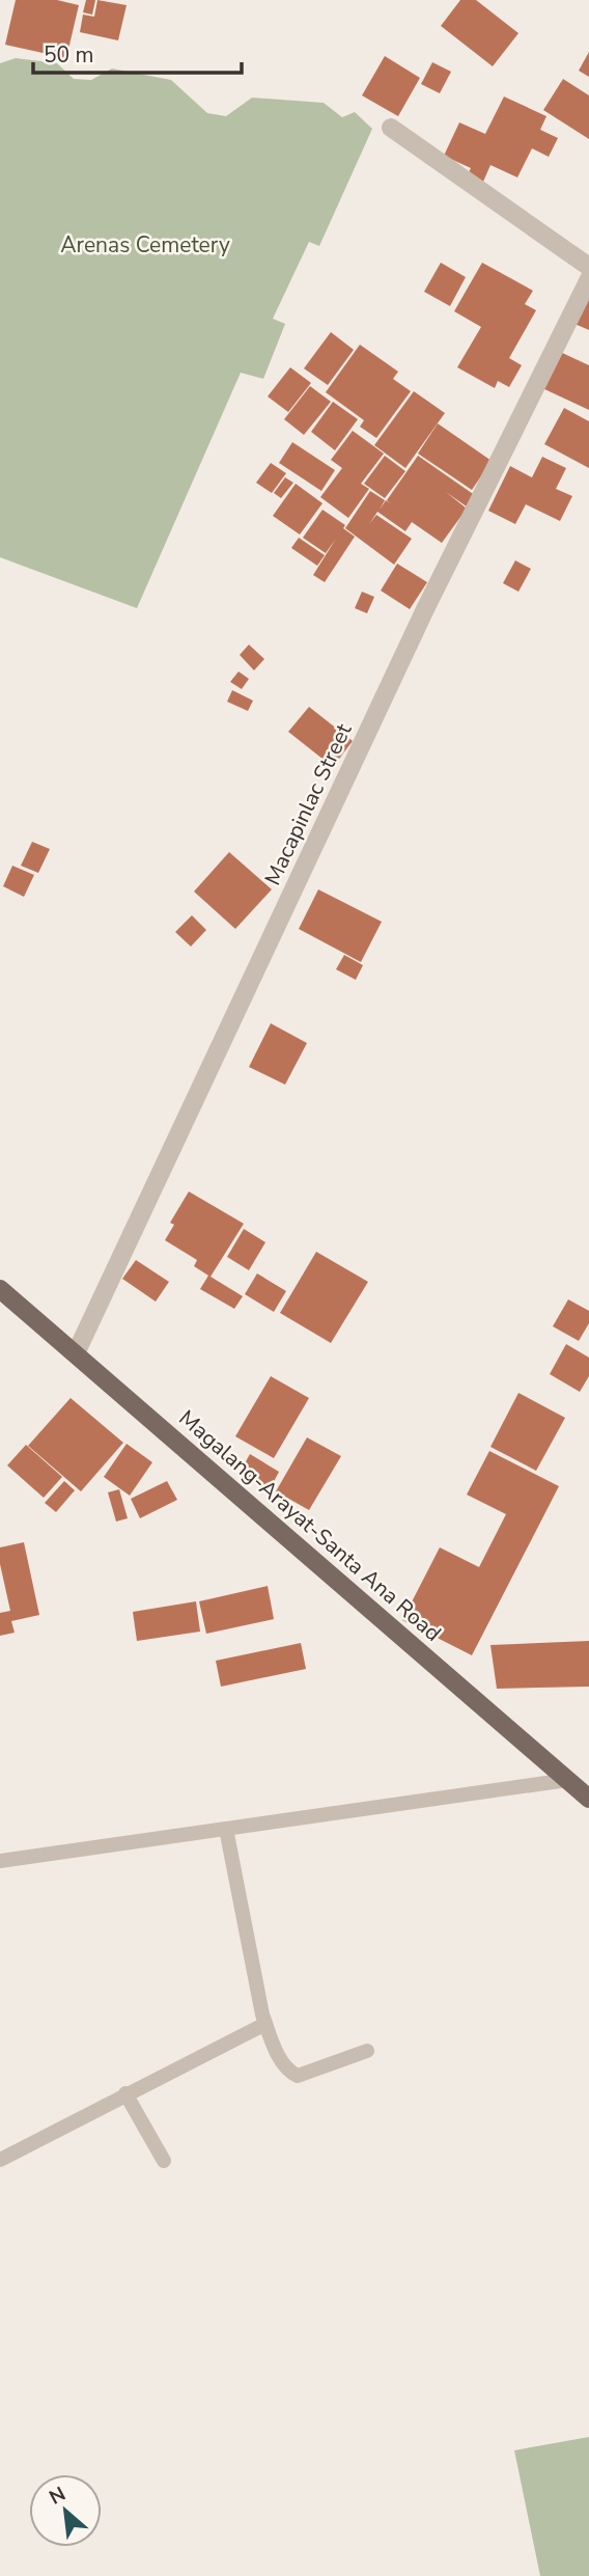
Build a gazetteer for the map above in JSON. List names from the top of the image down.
{
  "streets": {
    "main road": ["Magalang-Arayat-Santa Ana Road"],
    "street": ["Macapinlac Street"]
  },
  "crossings": [
    ["Macapinlac Street", "Magalang-Arayat-Santa Ana Road"]
  ],
  "parks": ["Arenas Cemetery"],
  "scale_bar": "50 m",
  "north": "top left"
}
